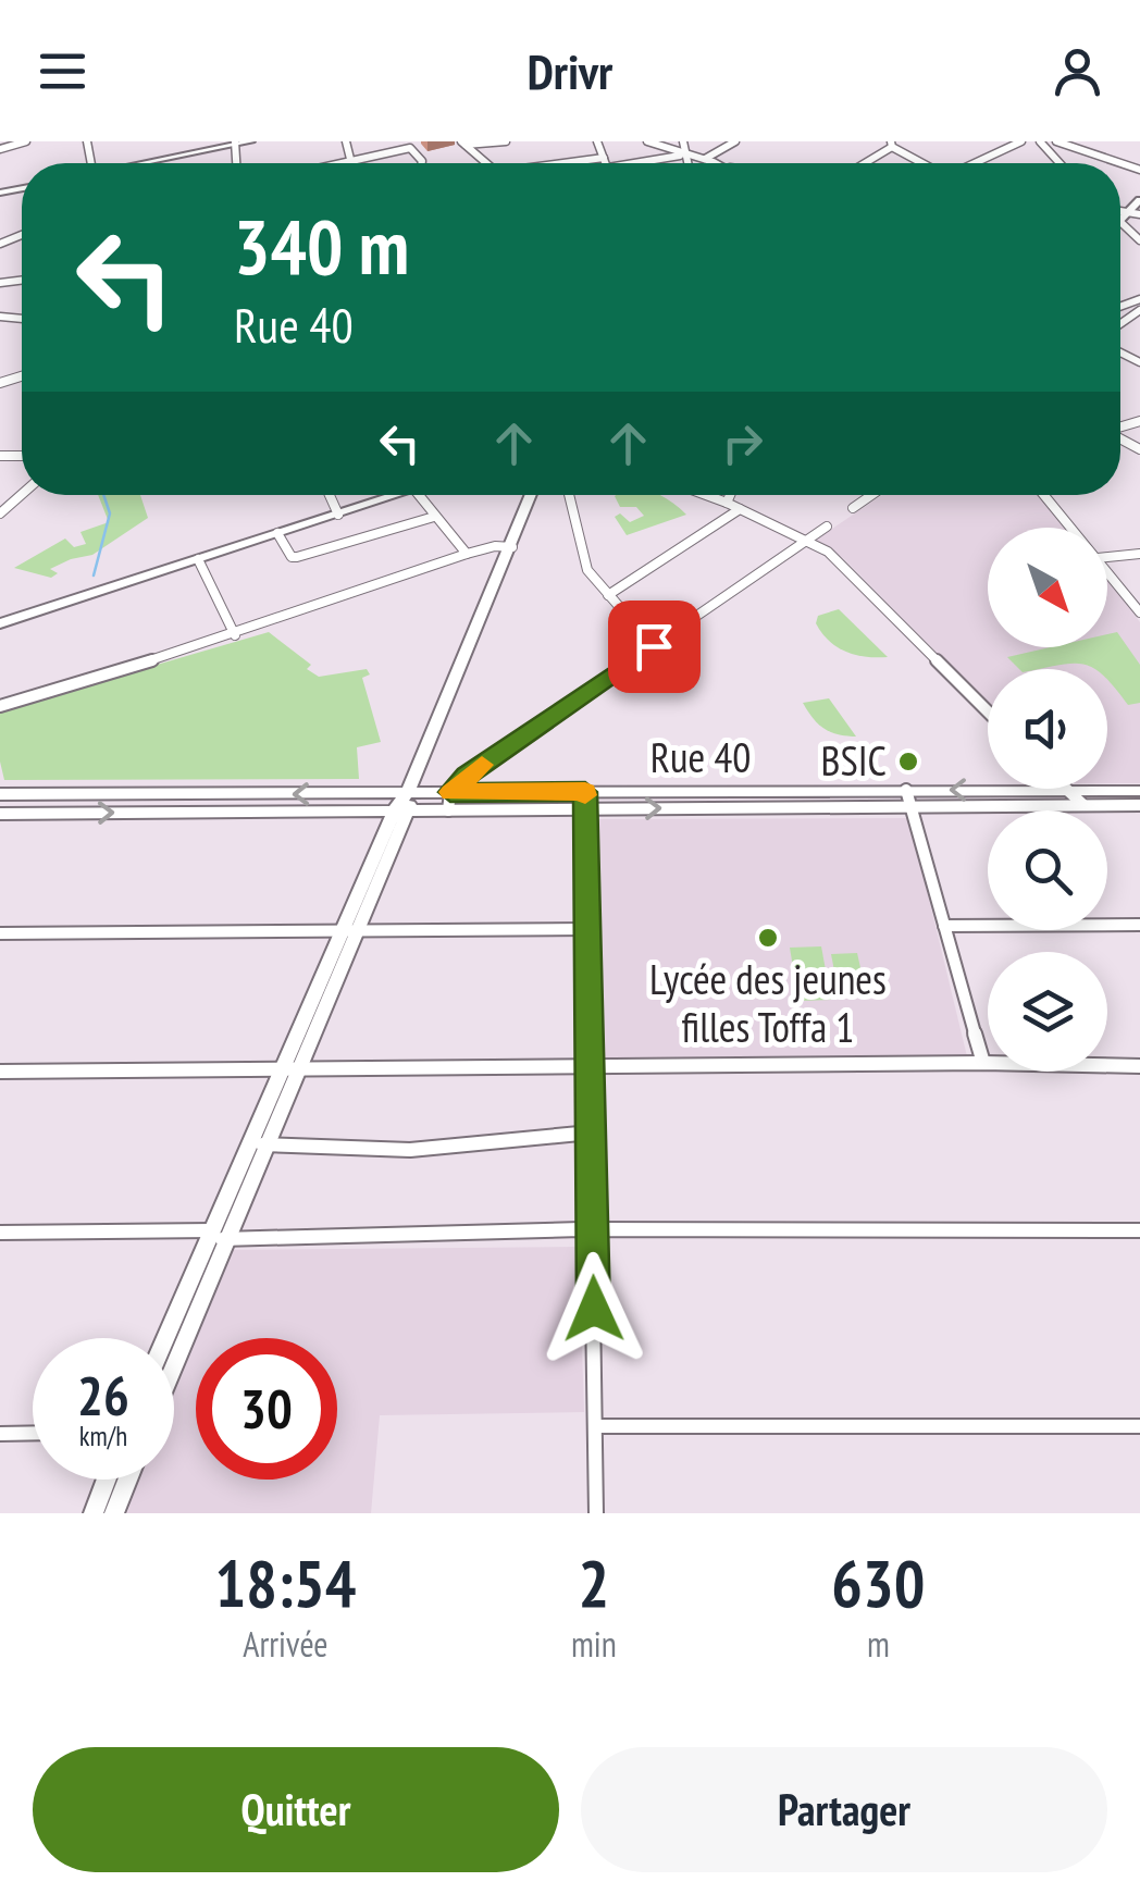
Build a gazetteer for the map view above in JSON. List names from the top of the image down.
{
  "streets": {
    "main road": ["Rue 40"]
  },
  "places": ["BSIC", "Lycée des jeunes filles Toffa 1"],
  "north": "bottom right",
  "page": {
    "header": "Drivr",
    "turn": ["340 m", "Rue 40"],
    "speed": "26 km/h",
    "limit": "30",
    "eta": [
      "18:54",
      "Arrivée",
      "2",
      "min",
      "630",
      "m"
    ],
    "buttons": ["Quitter", "Partager"]
  }
}
